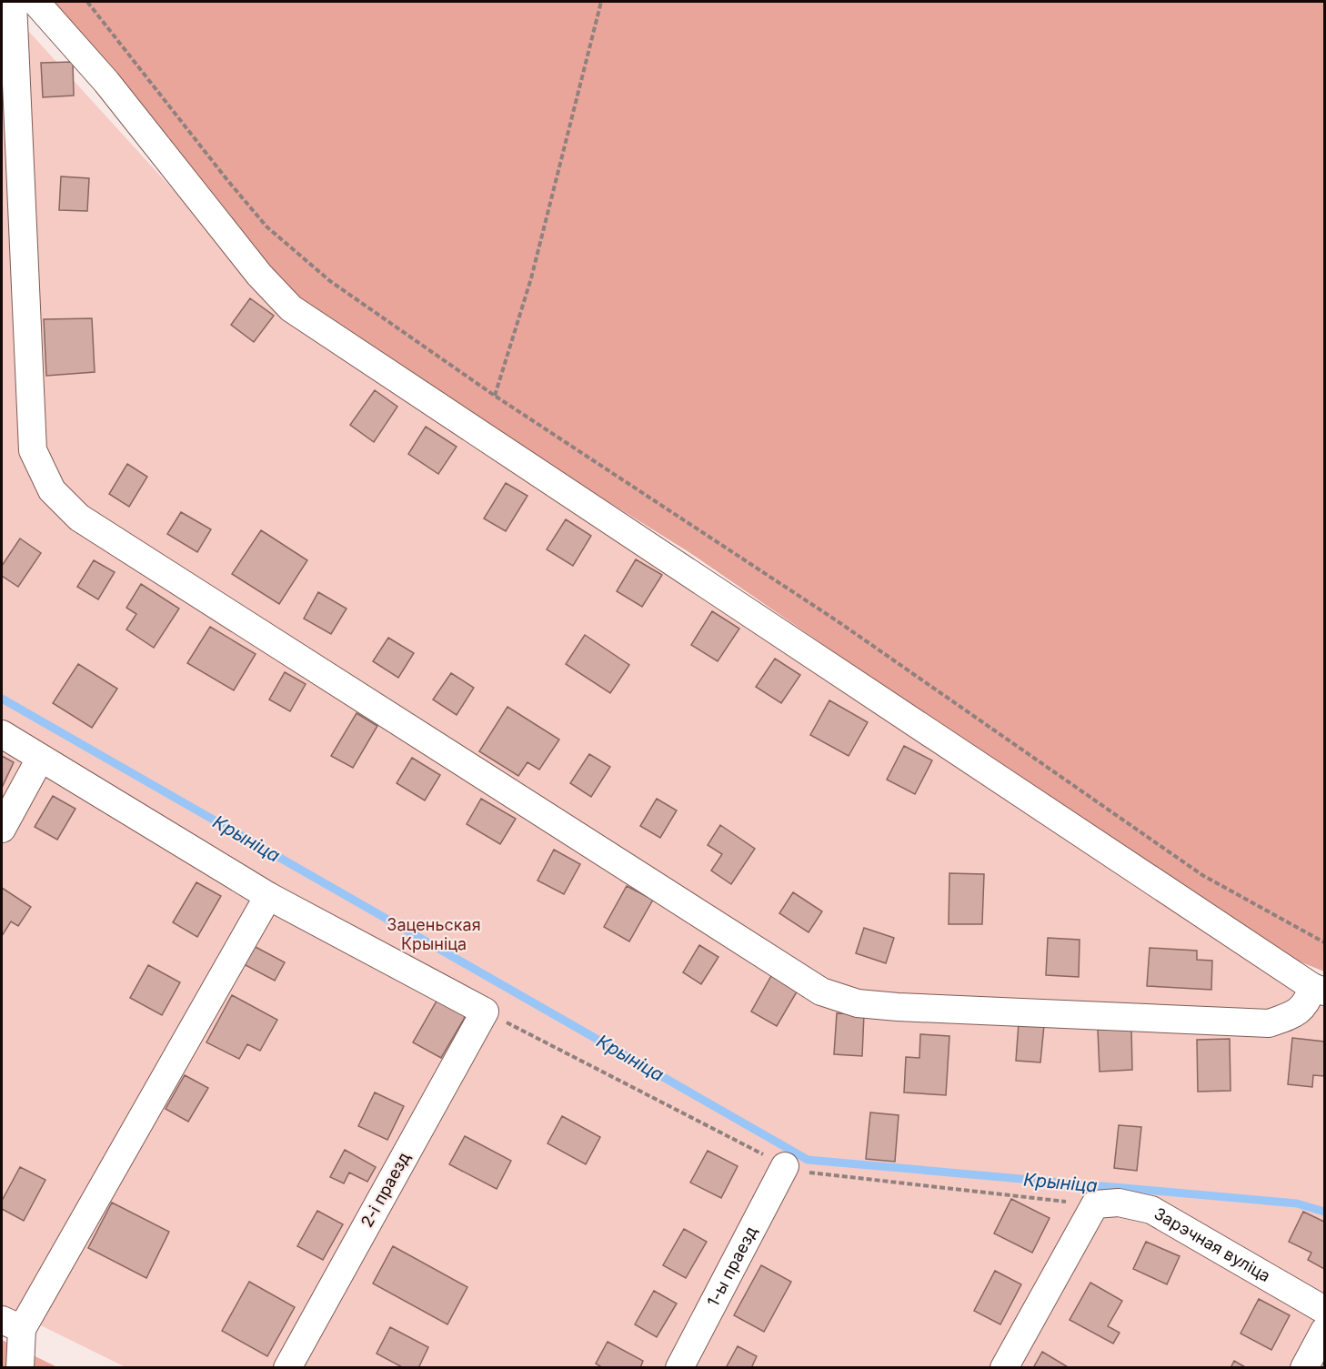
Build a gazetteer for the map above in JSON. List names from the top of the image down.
{
  "streets": {
    "street": ["2-і праезд", "Зарэчная вуліца", "1-ы праезд"]
  },
  "water": ["Крыніца"],
  "parks": ["Заценьская Крыніца"]
}
